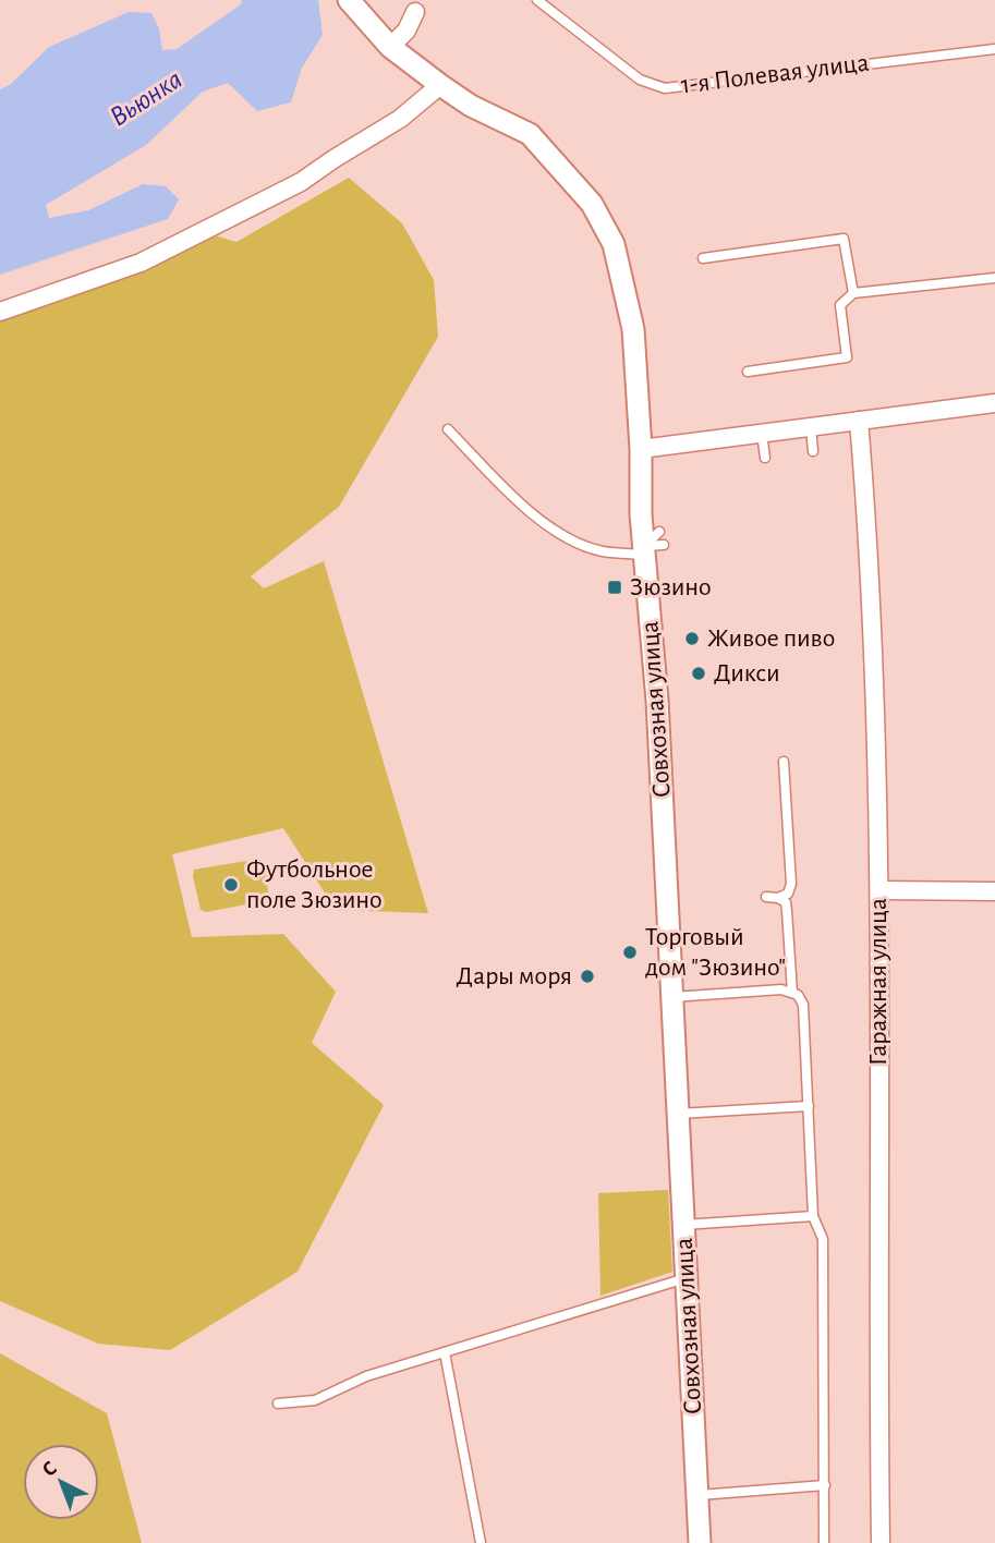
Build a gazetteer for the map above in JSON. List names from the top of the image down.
{
  "streets": {
    "street": ["Совхозная улица", "Гаражная улица"],
    "lane": ["1-я Полевая улица"]
  },
  "water": ["Вьюнка"],
  "places": {
    "transit": ["Зюзино"],
    "other": [
      "Живое пиво",
      "Дикси",
      "Футбольное поле Зюзино",
      "Торговый дом \"Зюзино\"",
      "Дары моря"
    ]
  },
  "north": "top left"
}
